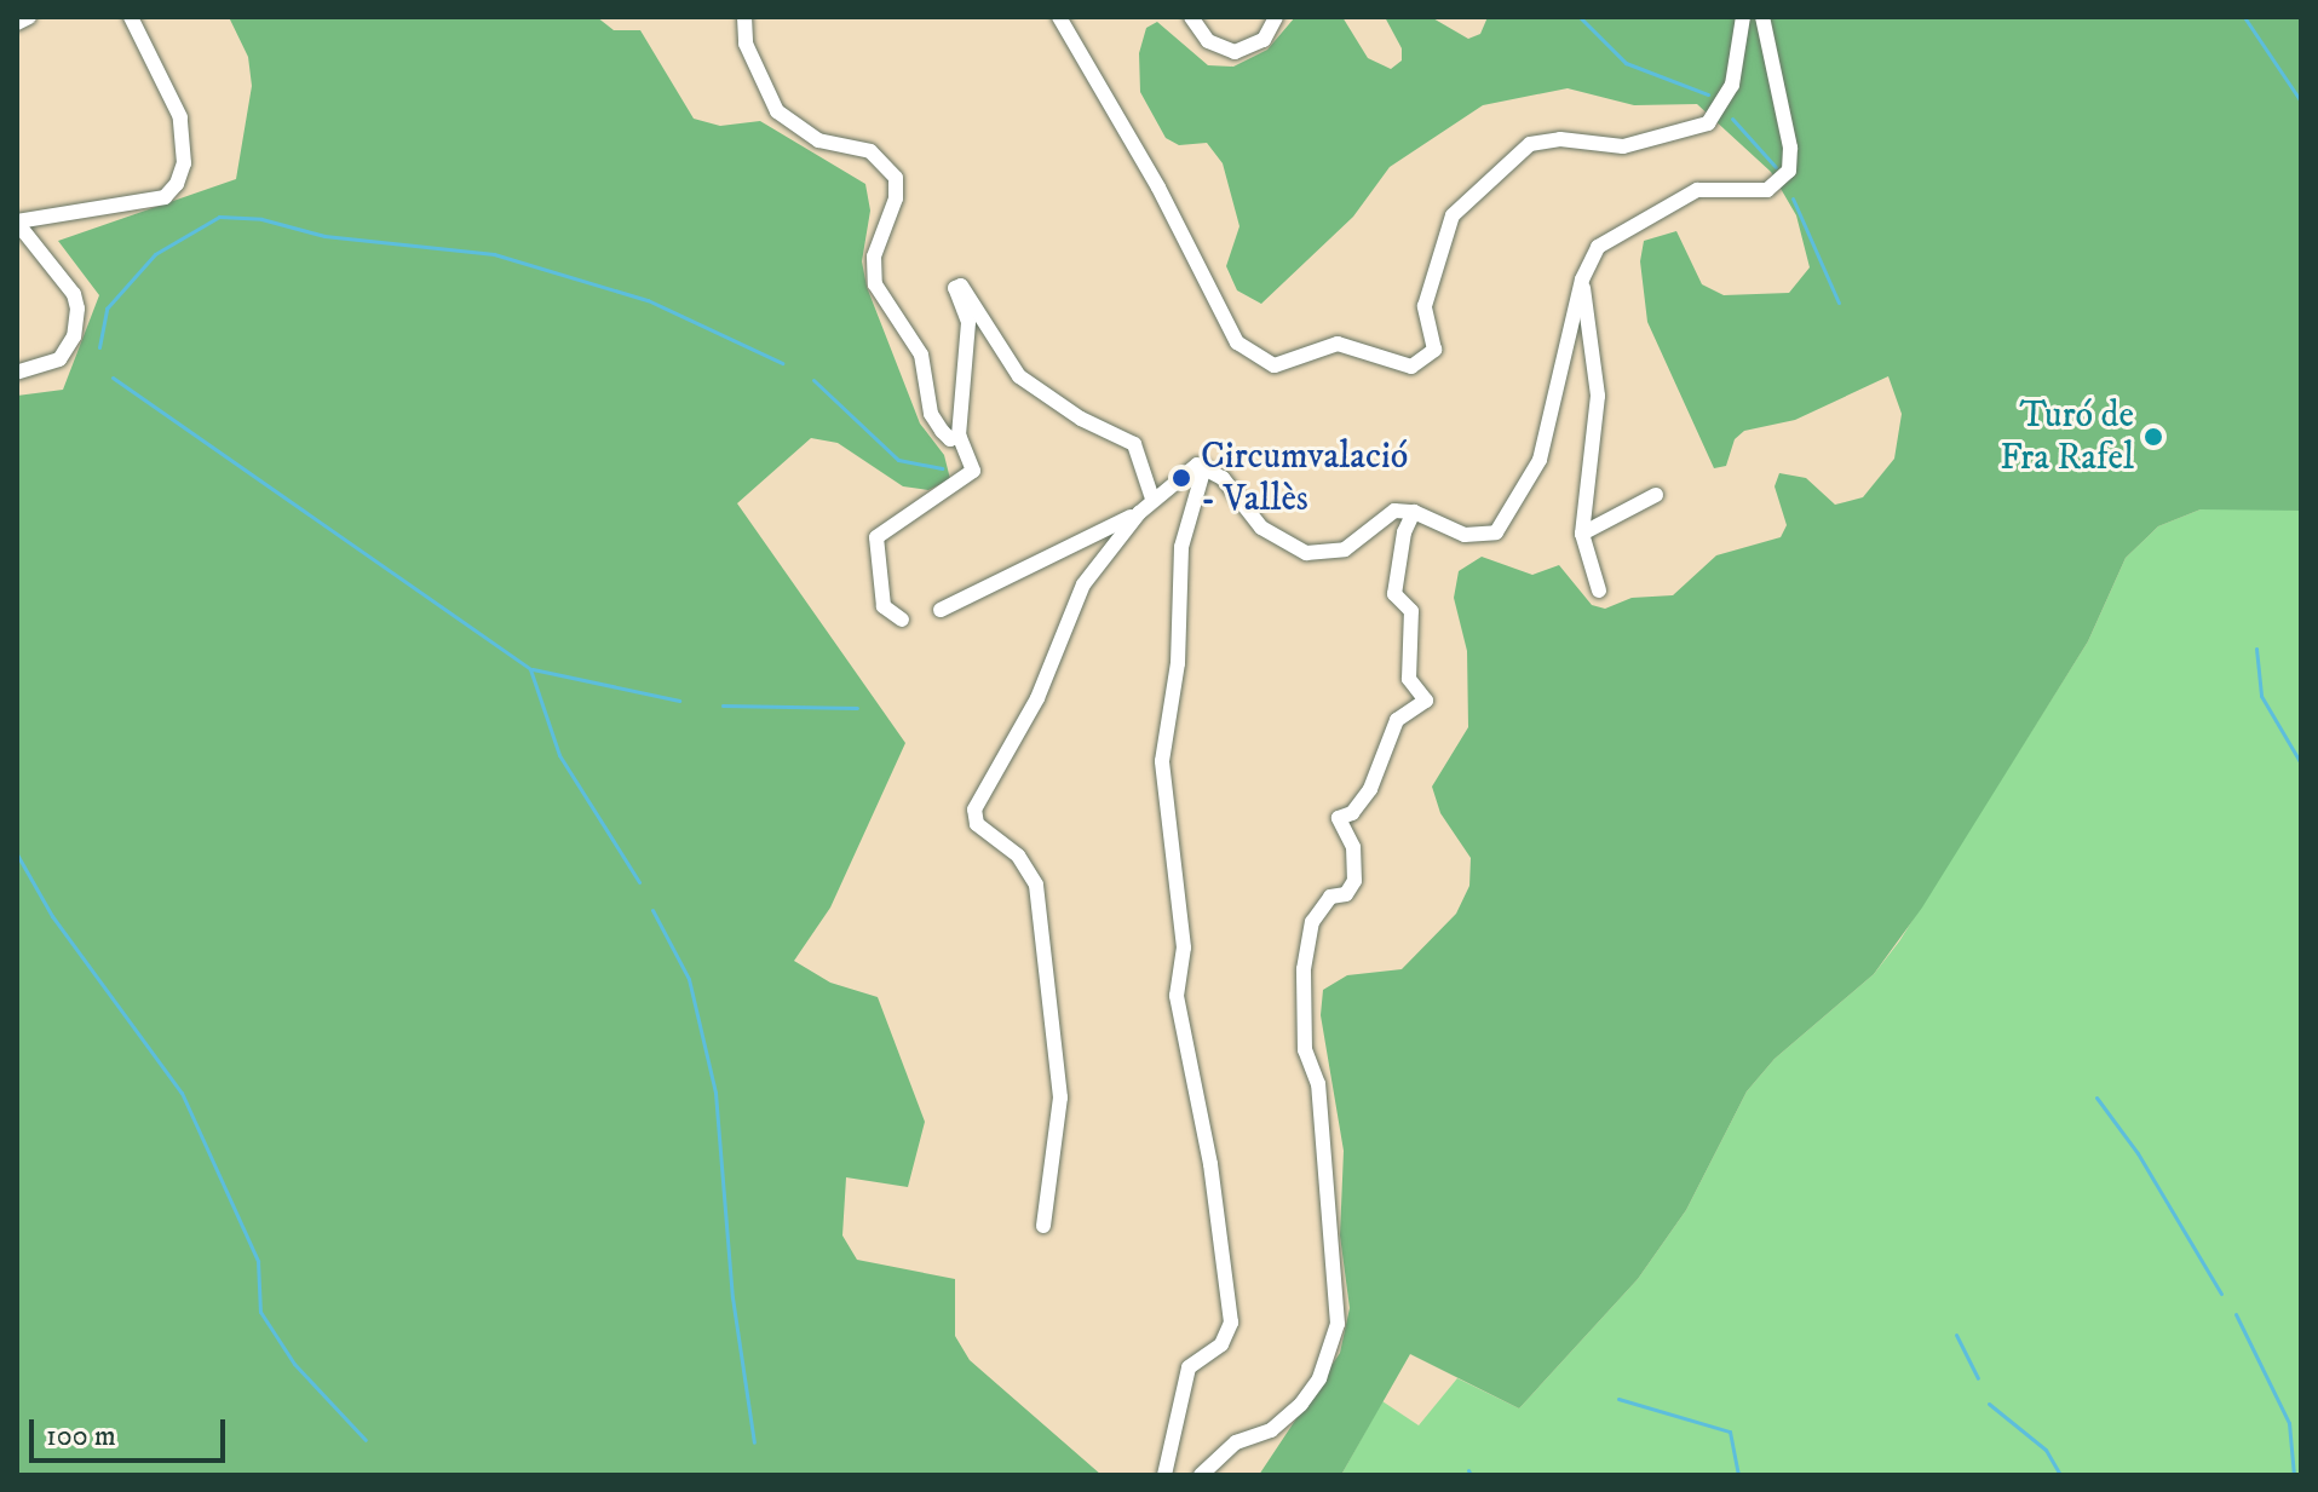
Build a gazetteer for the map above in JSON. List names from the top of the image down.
{
  "places": ["Turó de Fra Rafel", "Circumvalació - Vallès"],
  "scale_bar": "100 m"
}
